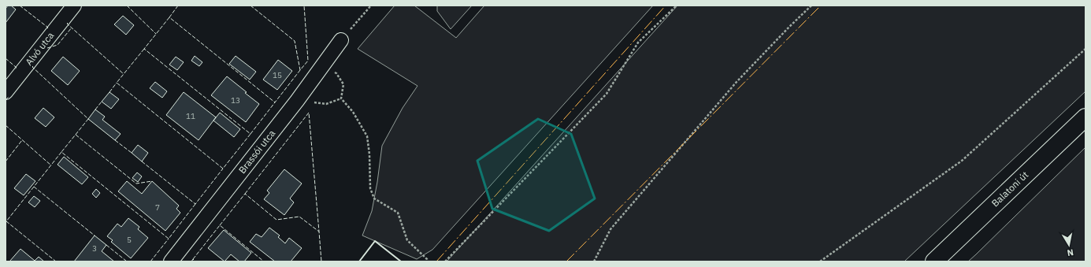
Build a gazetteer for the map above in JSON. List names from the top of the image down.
{
  "streets": {
    "main road": ["Balatoni út"],
    "street": ["Alvó utca", "Brassói utca"]
  },
  "house_numbers": [
    "15",
    "13",
    "11",
    "7",
    "5",
    "3"
  ],
  "north": "bottom"
}
